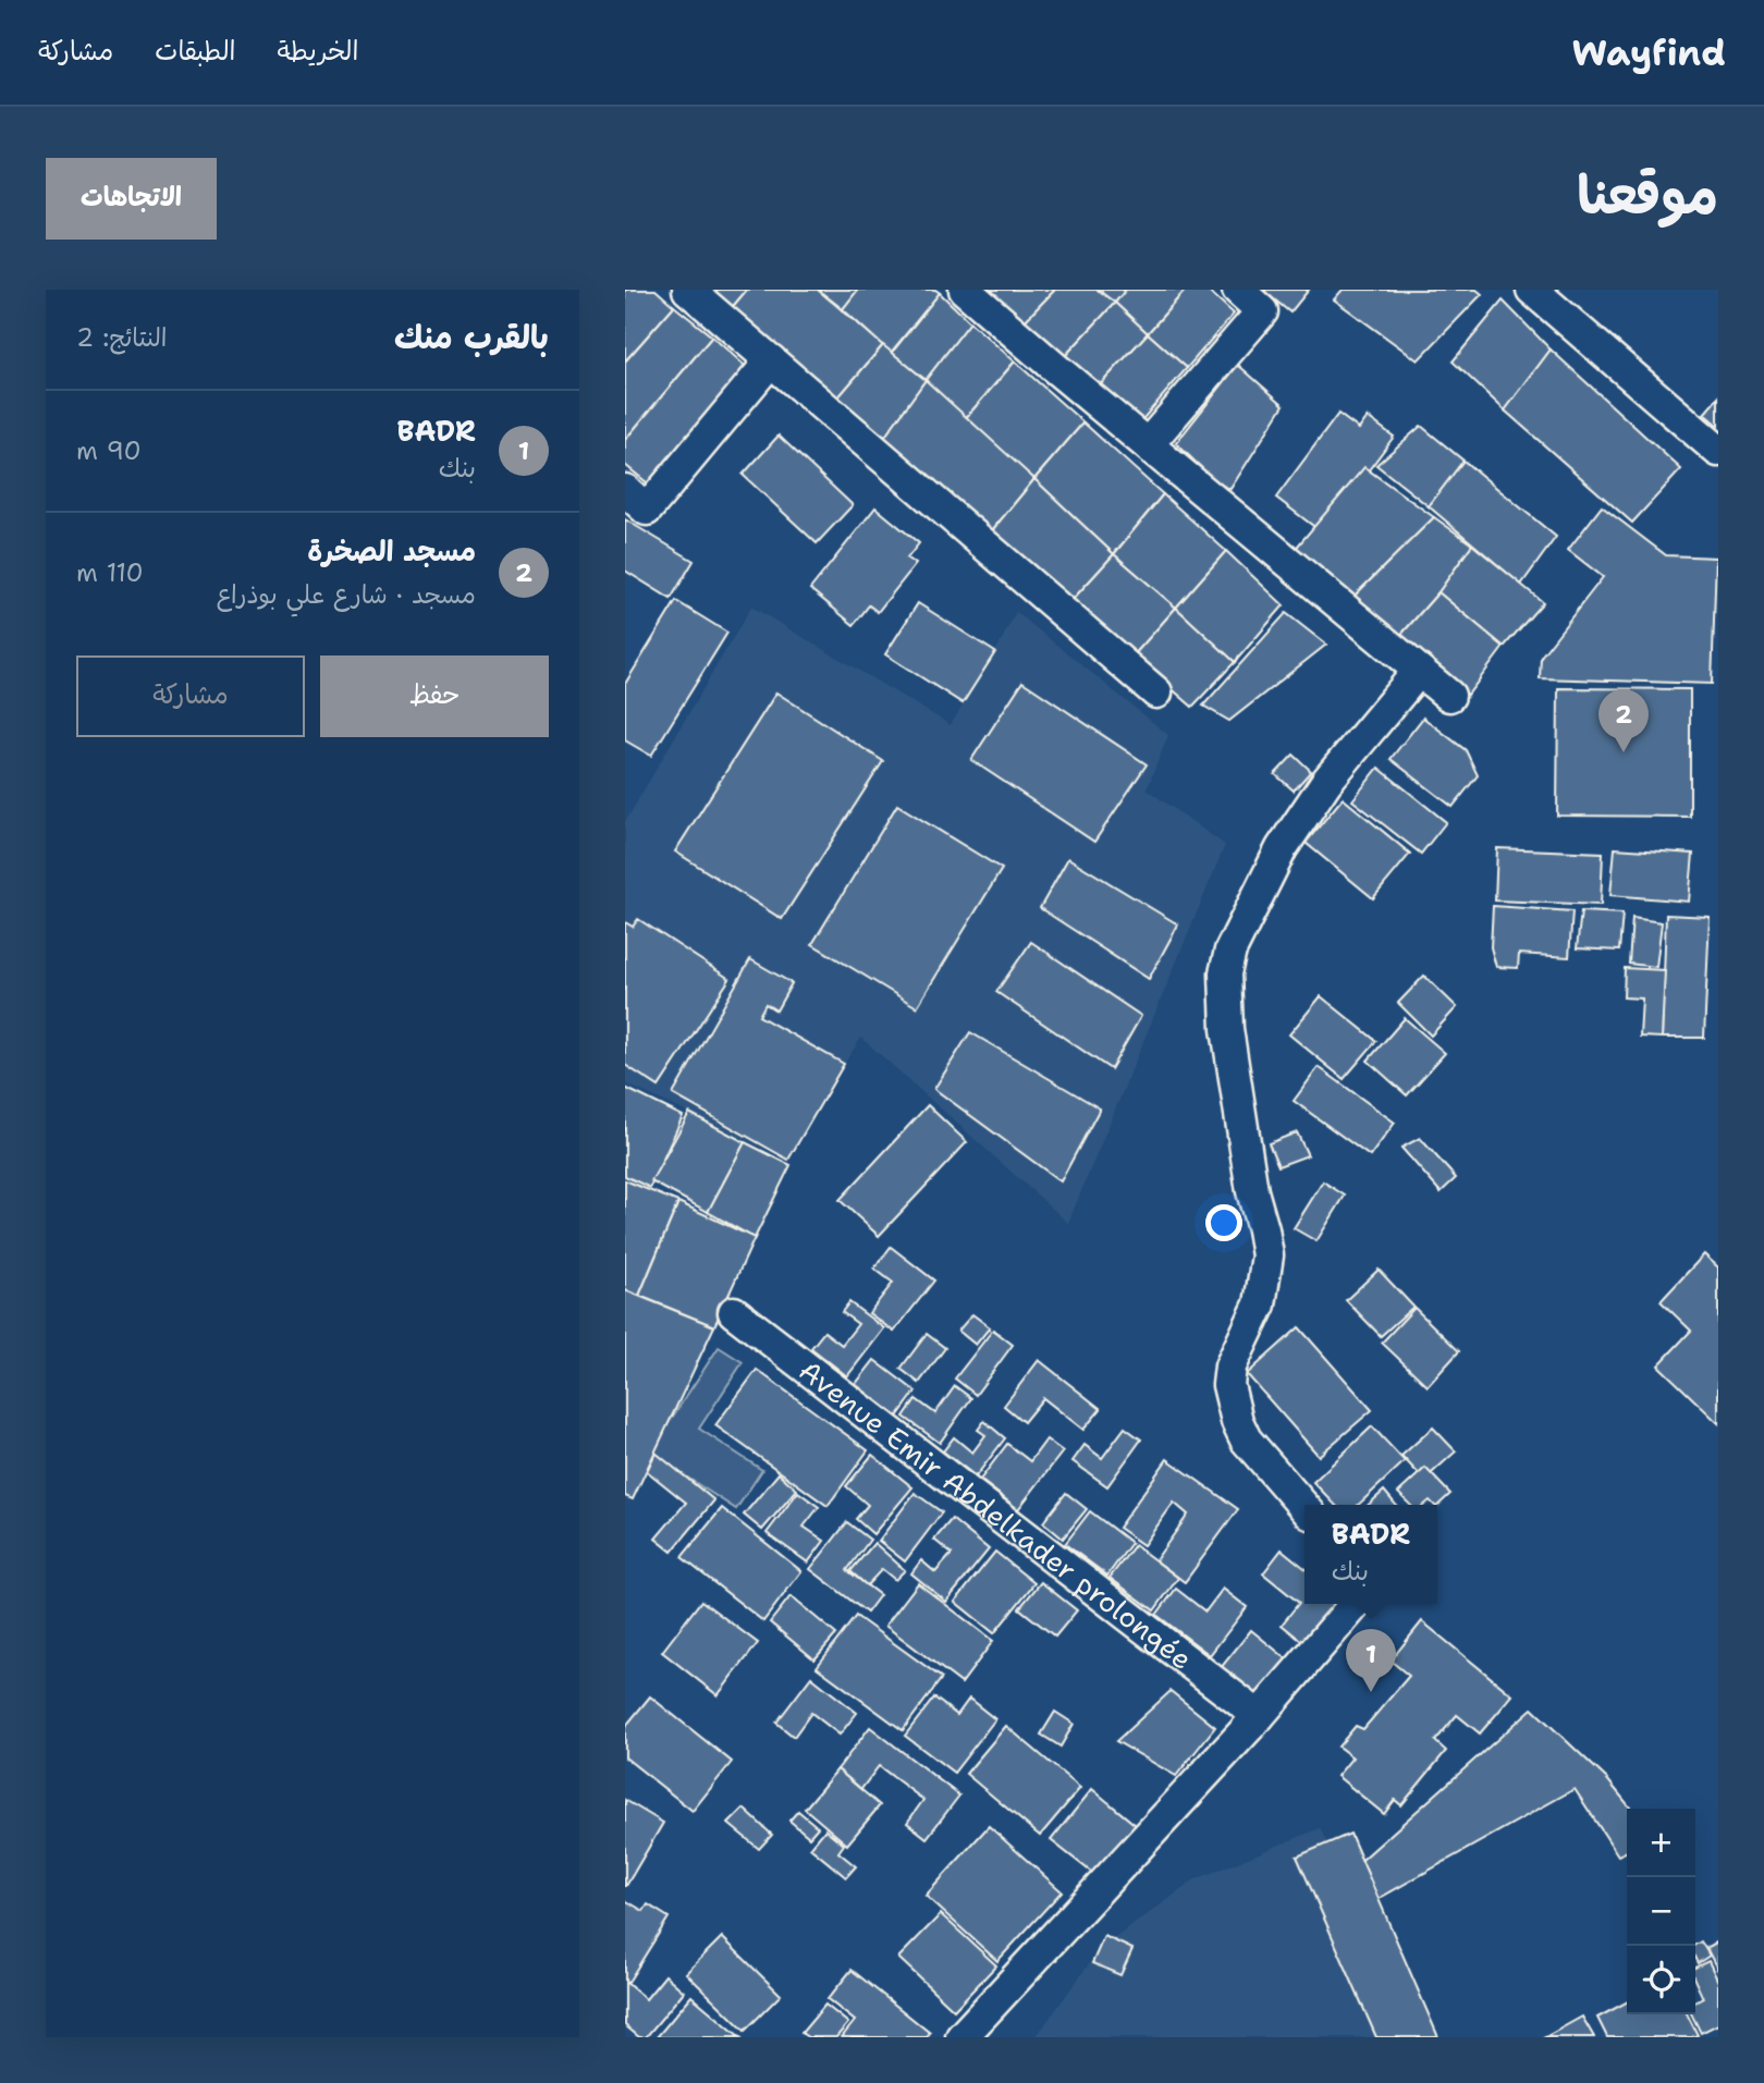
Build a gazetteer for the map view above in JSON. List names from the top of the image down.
{
  "streets": {
    "street": ["Avenue Emir Abdelkader prolongée"]
  },
  "page": {
    "header": "Wayfind",
    "nav": ["الخريطة", "الطبقات", "مشاركة"],
    "title": "موقعنا",
    "buttons": [
      "الاتجاهات",
      ["حفظ", "مشاركة"]
    ],
    "heading": ["بالقرب منك", "النتائج: 2"],
    "list": [
      {
        "mark": "1",
        "name": "BADR",
        "note": "بنك",
        "value": "90 m"
      },
      {
        "mark": "2",
        "name": "مسجد الصخرة",
        "note": "مسجد · شارع علي بوذراع",
        "value": "110 m"
      }
    ],
    "pins": ["2", "1"],
    "popup": ["BADR", "بنك"],
    "map_buttons": ["+", "−"]
  }
}
